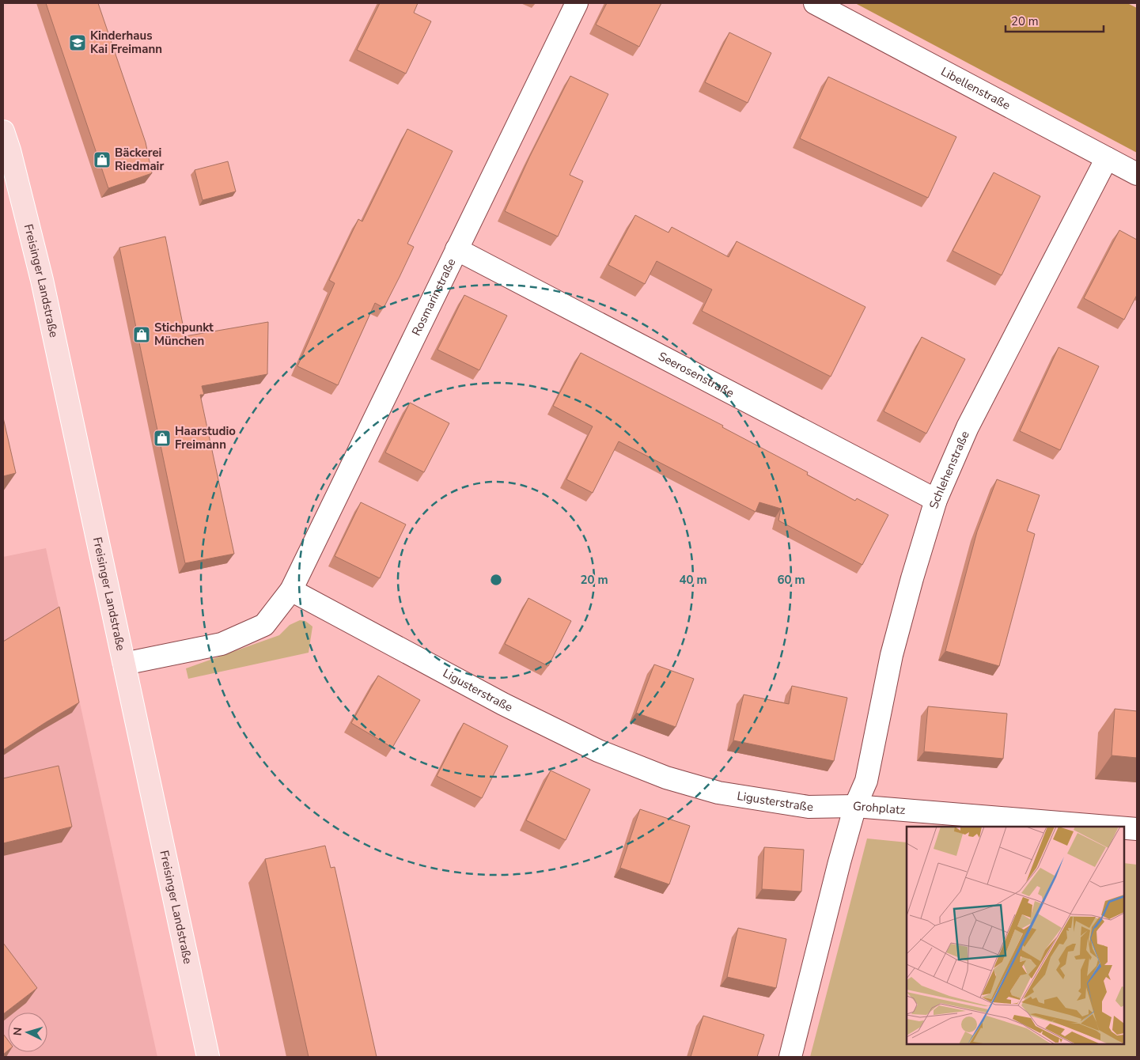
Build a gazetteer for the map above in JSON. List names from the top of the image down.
{
  "streets": {
    "main road": ["Freisinger Landstraße"],
    "street": [
      "Libellenstraße",
      "Rosmarinstraße",
      "Seerosenstraße",
      "Schlehenstraße",
      "Ligusterstraße",
      "Grohplatz"
    ]
  },
  "crossings": [
    ["Libellenstraße", "Schlehenstraße"],
    ["Rosmarinstraße", "Seerosenstraße"],
    ["Rosmarinstraße", "Ligusterstraße"],
    ["Seerosenstraße", "Schlehenstraße"],
    ["Schlehenstraße", "Ligusterstraße"],
    ["Schlehenstraße", "Grohplatz"],
    ["Ligusterstraße", "Grohplatz"]
  ],
  "places": {
    "school or university": ["Kinderhaus Kai Freimann"],
    "shop": ["Bäckerei Riedmair", "Stichpunkt München", "Haarstudio Freimann"]
  },
  "scale_bar": "20 m",
  "north": "left",
  "rings": ["20 m", "40 m", "60 m"]
}
